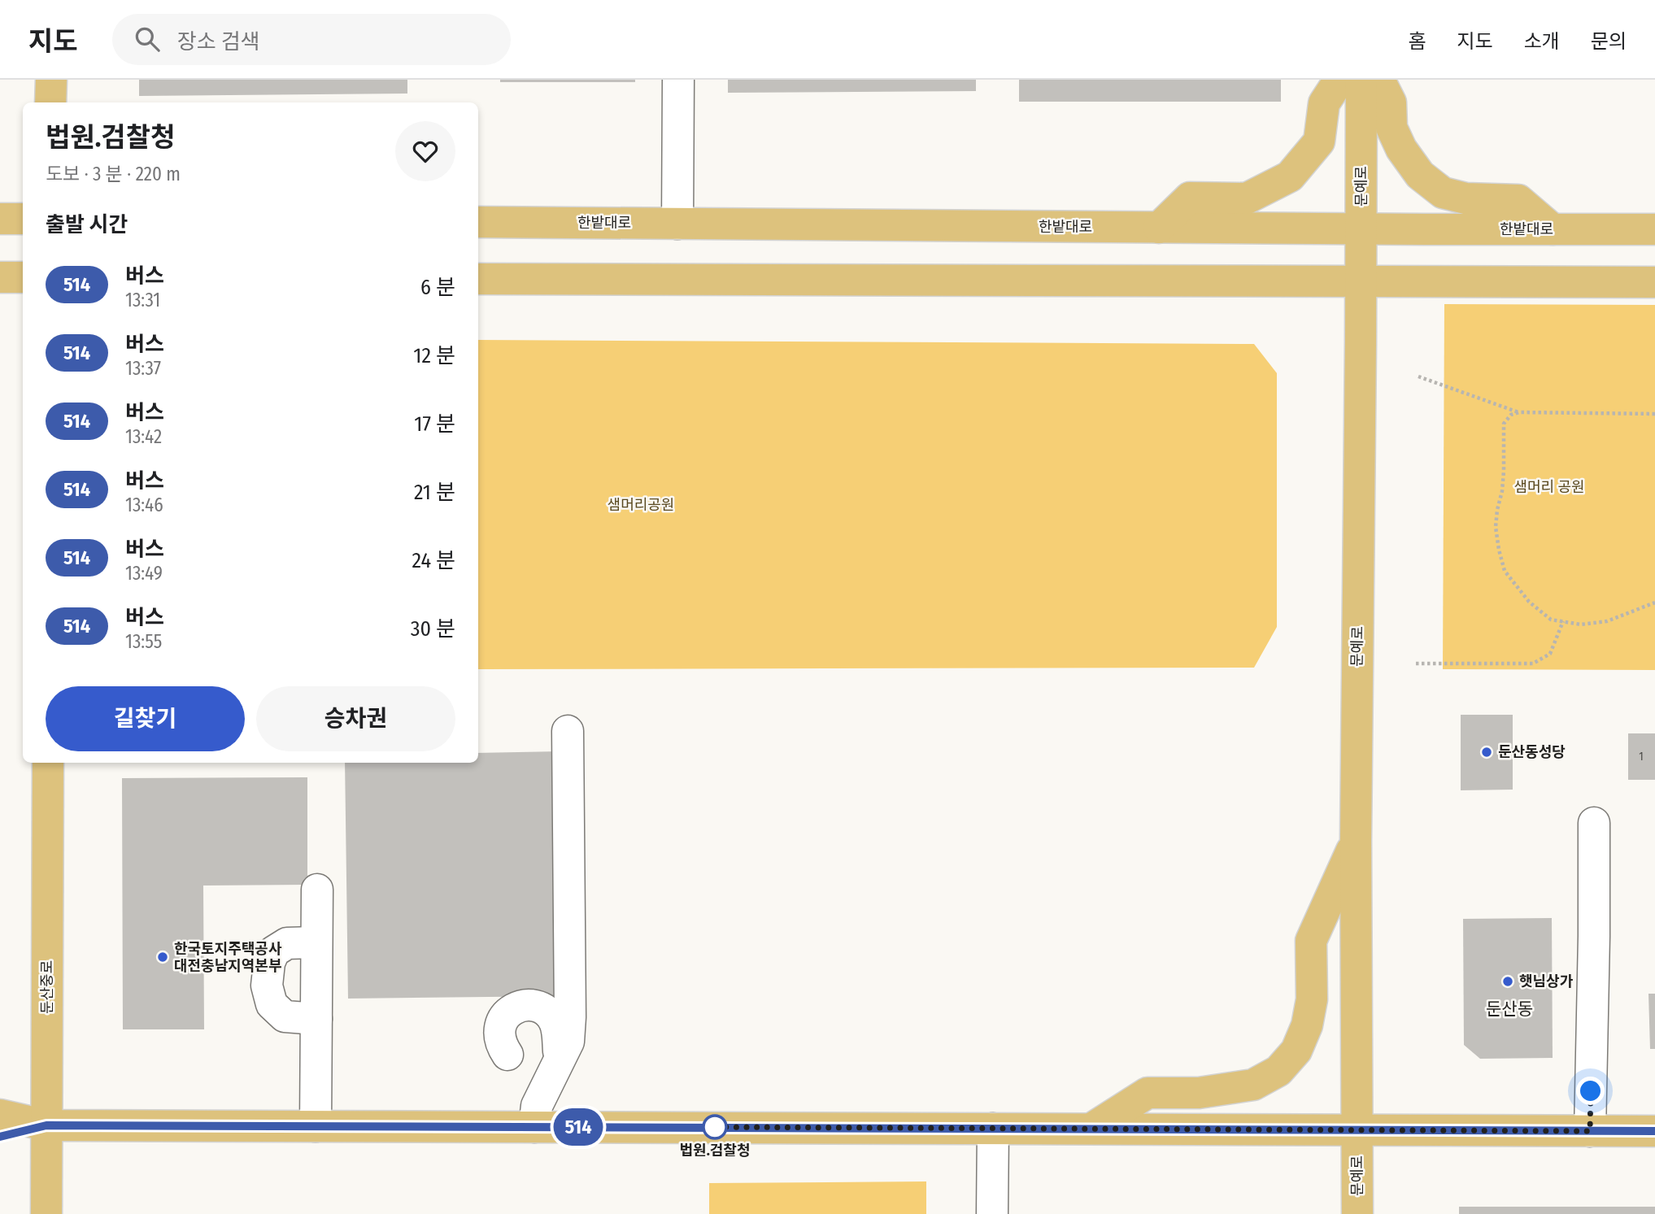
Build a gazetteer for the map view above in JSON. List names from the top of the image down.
{
  "streets": {
    "main road": ["문예로", "한밭대로", "둔산중로"]
  },
  "crossings": [
    ["문예로", "한밭대로"]
  ],
  "districts": ["둔산동"],
  "parks": ["샘머리 공원", "샘머리공원"],
  "places": [
    "둔산동성당",
    "한국토지주택공사 대전충남지역본부",
    "햇님상가",
    "법원.검찰청"
  ],
  "lines": ["bus line 514"],
  "house_numbers": ["1"],
  "page": {
    "header": "지도",
    "search": "장소 검색",
    "nav": [
      "홈",
      "지도",
      "소개",
      "문의"
    ],
    "on_map": "514",
    "heading": [
      ["법원.검찰청", "도보 · 3 분 · 220 m"],
      "출발 시간"
    ],
    "list": [
      {
        "mark": "514",
        "name": "버스",
        "note": "13:31",
        "value": "6 분"
      },
      {
        "mark": "514",
        "name": "버스",
        "note": "13:37",
        "value": "12 분"
      },
      {
        "mark": "514",
        "name": "버스",
        "note": "13:42",
        "value": "17 분"
      },
      {
        "mark": "514",
        "name": "버스",
        "note": "13:46",
        "value": "21 분"
      },
      {
        "mark": "514",
        "name": "버스",
        "note": "13:49",
        "value": "24 분"
      },
      {
        "mark": "514",
        "name": "버스",
        "note": "13:55",
        "value": "30 분"
      }
    ],
    "buttons": ["길찾기", "승차권"]
  }
}
